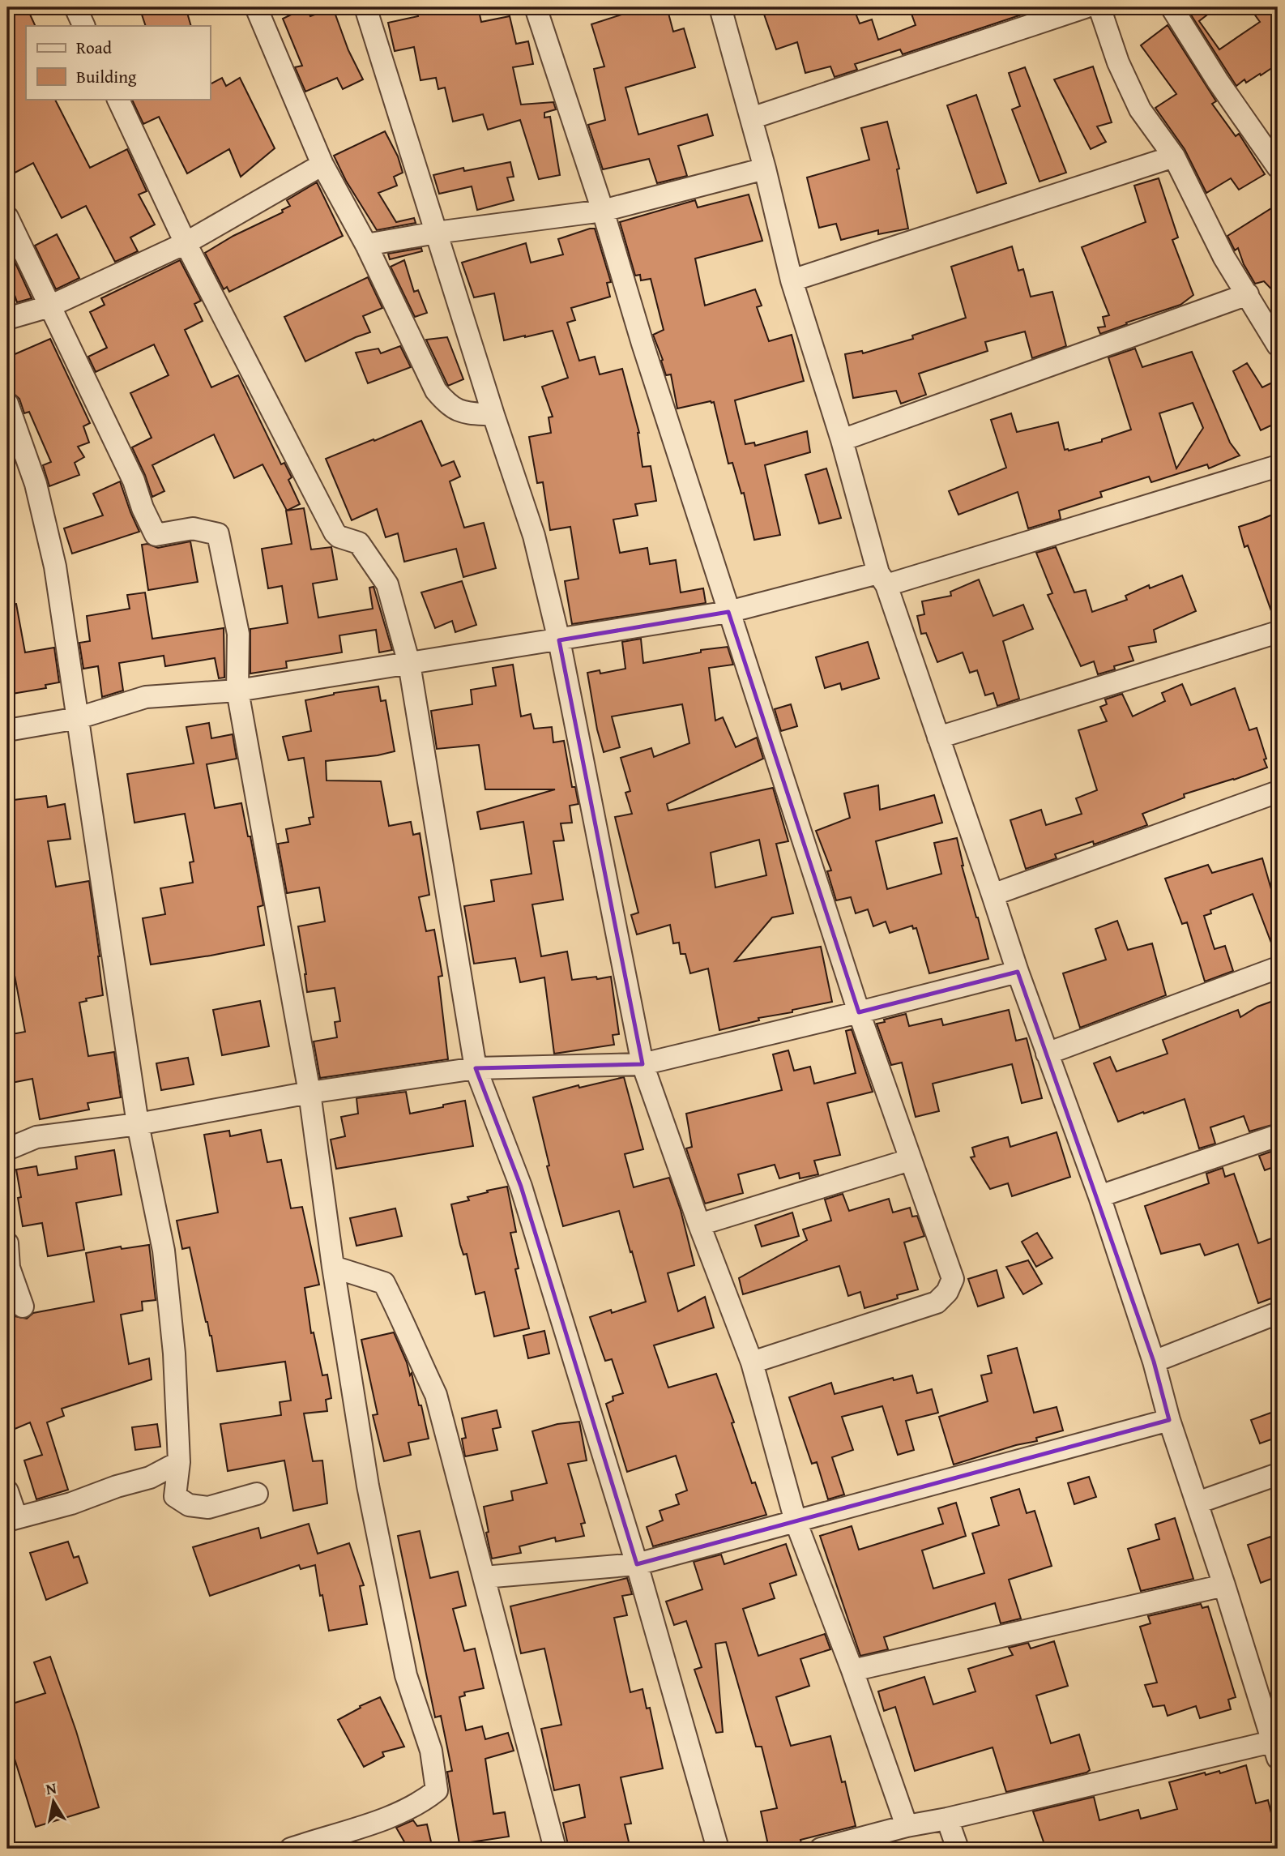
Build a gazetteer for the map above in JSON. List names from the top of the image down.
{
  "legend": ["Road", "Building"],
  "north": "top"
}
